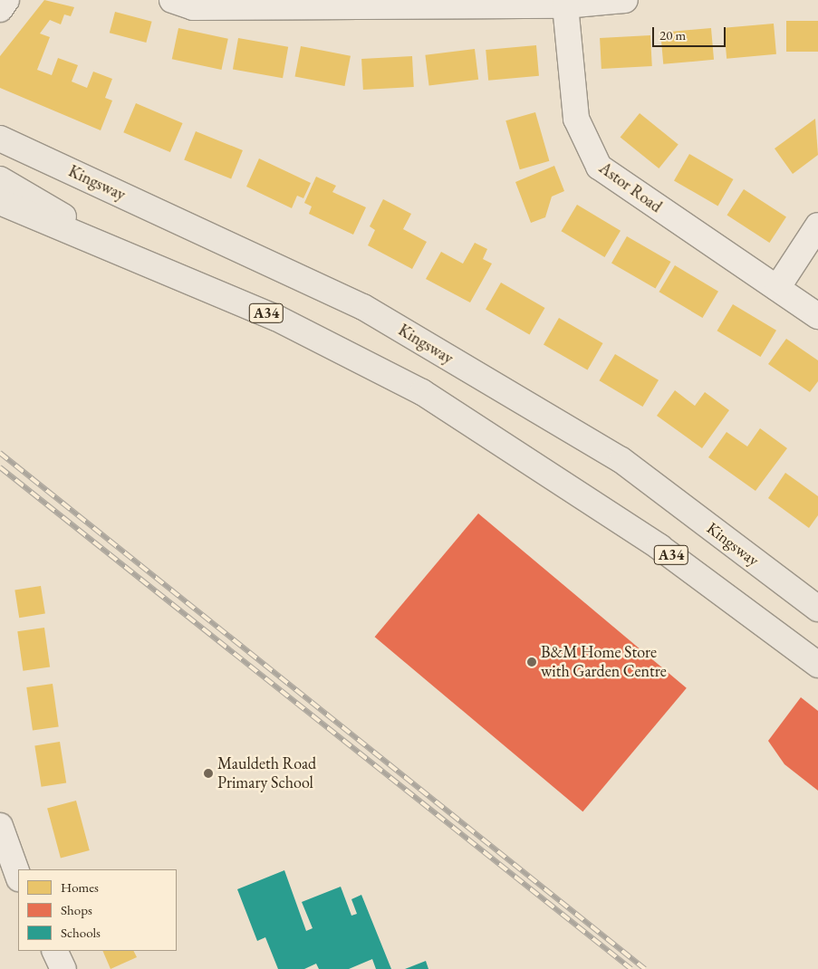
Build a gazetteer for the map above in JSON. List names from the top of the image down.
{
  "streets": {
    "highway": ["Kingsway", "A34"],
    "street": ["Astor Road"]
  },
  "places": ["B&M Home Store with Garden Centre", "Mauldeth Road Primary School"],
  "legend": ["Homes", "Shops", "Schools"],
  "scale_bar": "20 m"
}
